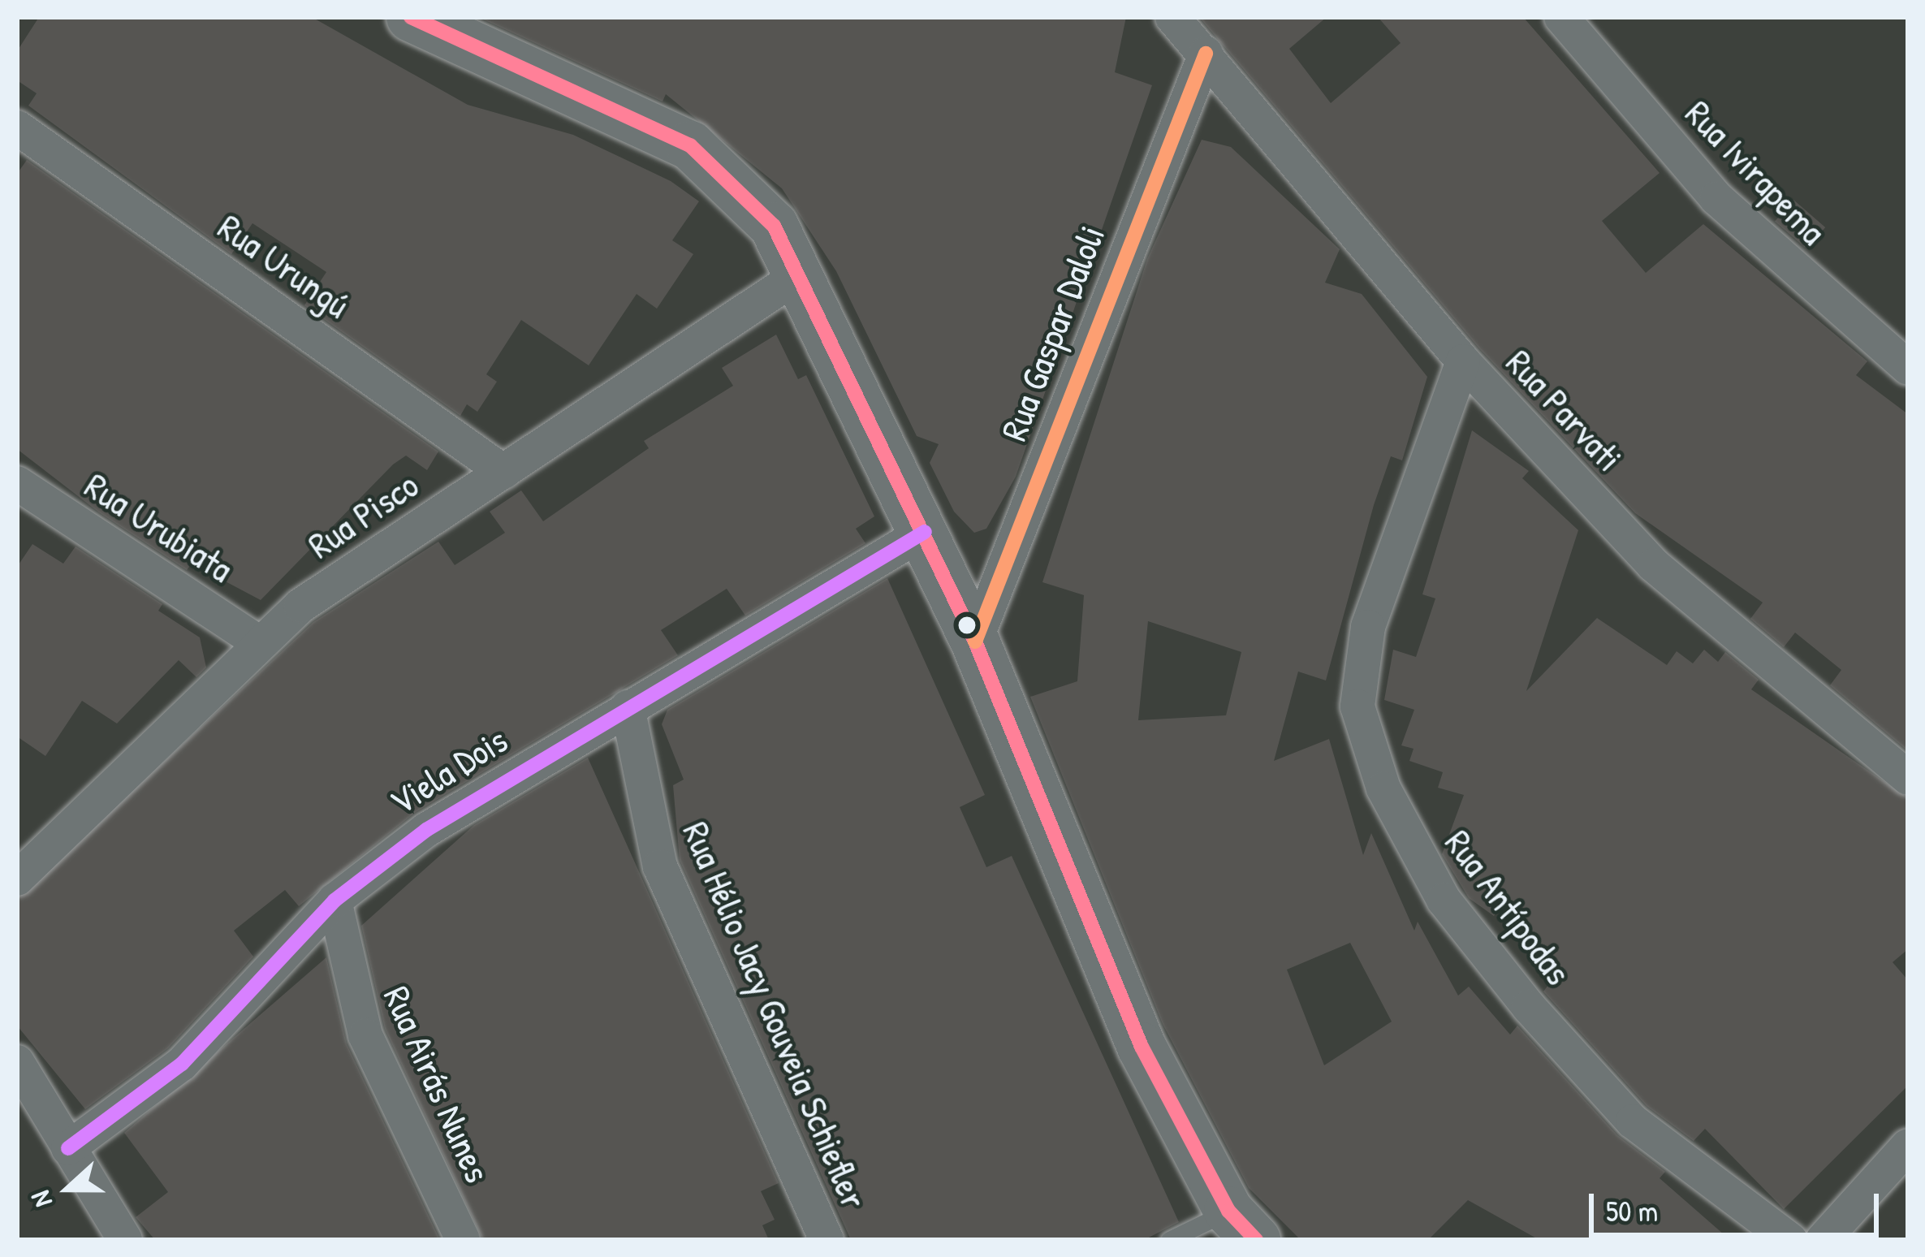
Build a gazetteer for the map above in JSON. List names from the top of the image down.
{
  "streets": {
    "street": [
      "Rua Ivirapema",
      "Rua Urungú",
      "Rua Gaspar Daloli",
      "Rua Parvati",
      "Rua Pisco",
      "Rua Urubiata",
      "Viela Dois",
      "Rua Antípodas",
      "Rua Hélio Jacy Gouveia Schiefler",
      "Rua Airás Nunes"
    ]
  },
  "crossings": [
    ["Rua Urungú", "Rua Pisco"],
    ["Rua Gaspar Daloli", "Rua Parvati"],
    ["Rua Parvati", "Rua Antípodas"],
    ["Rua Pisco", "Rua Urubiata"],
    ["Viela Dois", "Rua Hélio Jacy Gouveia Schiefler"],
    ["Viela Dois", "Rua Airás Nunes"]
  ],
  "scale_bar": "50 m",
  "north": "left"
}
